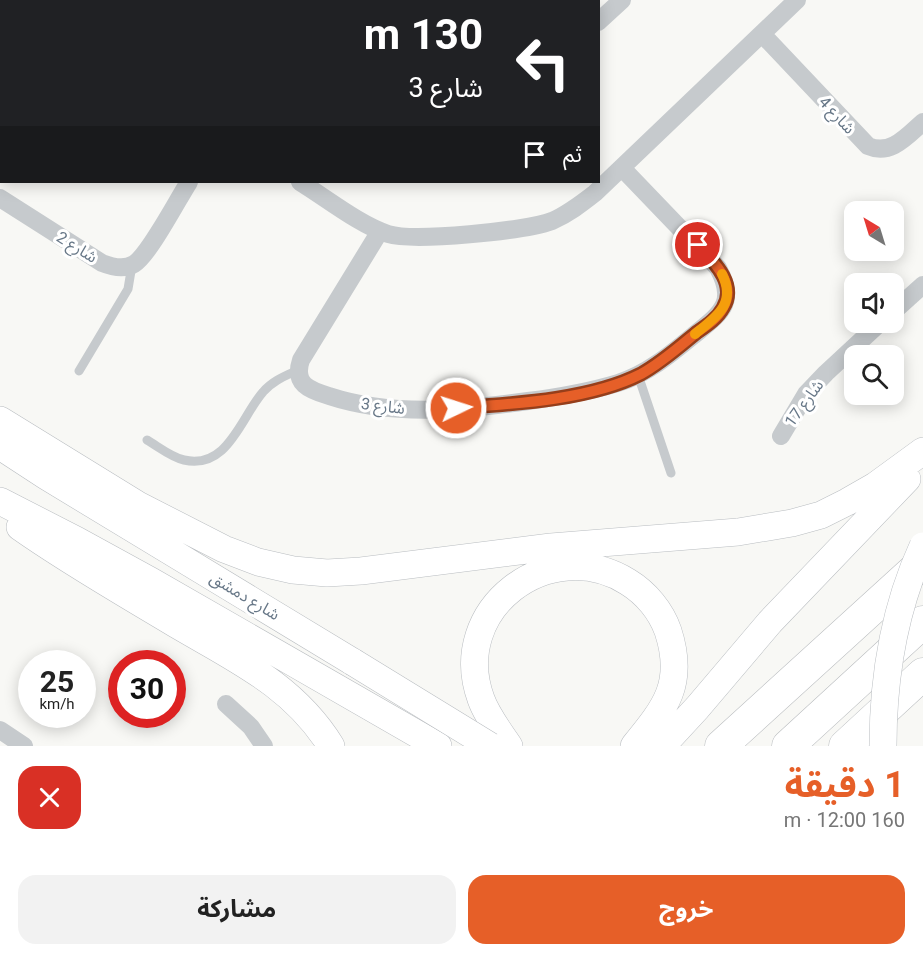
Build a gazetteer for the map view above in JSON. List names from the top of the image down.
{
  "streets": {
    "main road": ["شارع دمشق"],
    "street": [
      "شارع 4",
      "شارع 2",
      "شارع 17",
      "شارع 3"
    ]
  },
  "north": "top left",
  "page": {
    "turn": ["130 m", "شارع 3"],
    "then": "ثم",
    "speed": "25 km/h",
    "limit": "30",
    "heading": ["1 دقيقة", "160 m · 12:00"],
    "buttons": ["خروج", "مشاركة"]
  }
}
